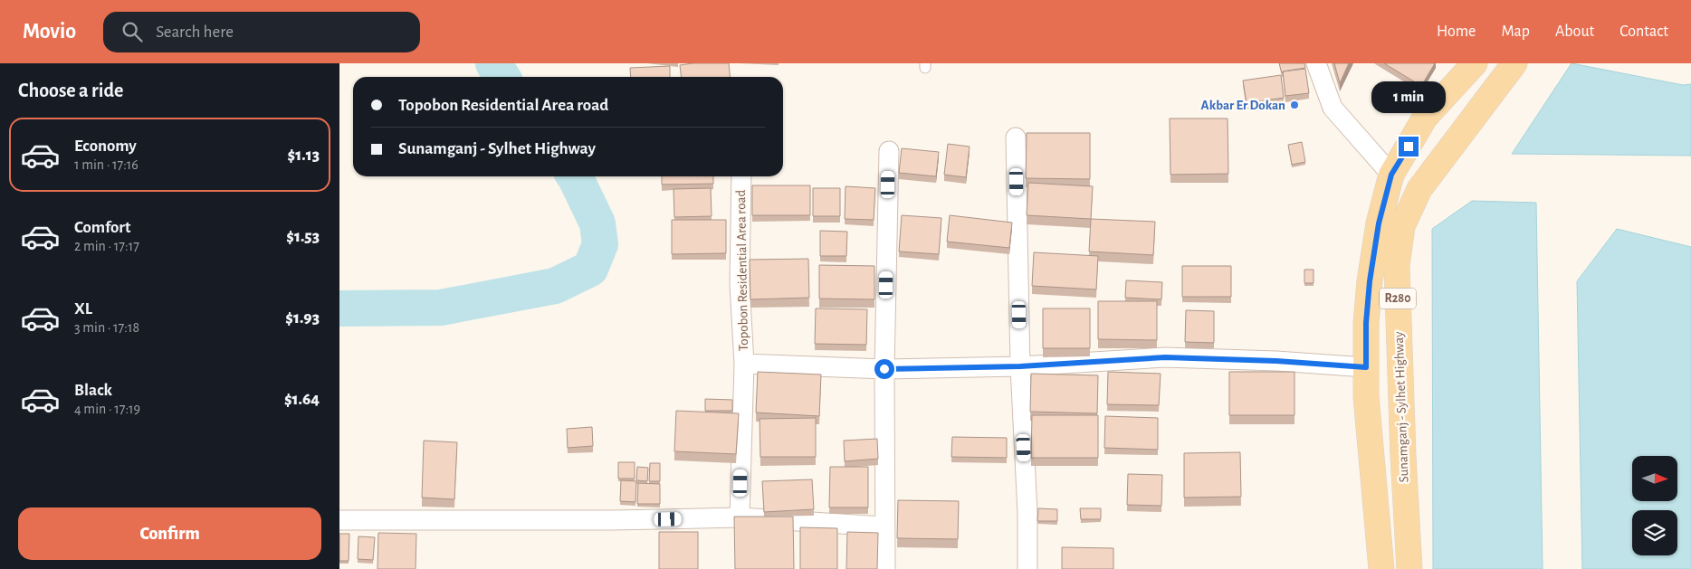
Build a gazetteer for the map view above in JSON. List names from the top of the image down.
{
  "streets": {
    "main road": ["R280", "Sunamganj - Sylhet Highway"],
    "street": ["Topobon Residential Area road"]
  },
  "crossings": [
    ["Topobon Residential Area road", "R280"]
  ],
  "places": ["Akbar Er Dokan"],
  "north": "right",
  "page": {
    "header": "Movio",
    "search": "Search here",
    "nav": [
      "Home",
      "Map",
      "About",
      "Contact"
    ],
    "heading": "Choose a ride",
    "banner": ["Topobon Residential Area road", "Sunamganj - Sylhet Highway"],
    "bubble": "1 min",
    "list": [
      {
        "name": "Economy",
        "note": "1 min · 17:16",
        "value": "$1.13"
      },
      {
        "name": "Comfort",
        "note": "2 min · 17:17",
        "value": "$1.53"
      },
      {
        "name": "XL",
        "note": "3 min · 17:18",
        "value": "$1.93"
      },
      {
        "name": "Black",
        "note": "4 min · 17:19",
        "value": "$1.64"
      }
    ],
    "buttons": "Confirm"
  }
}
